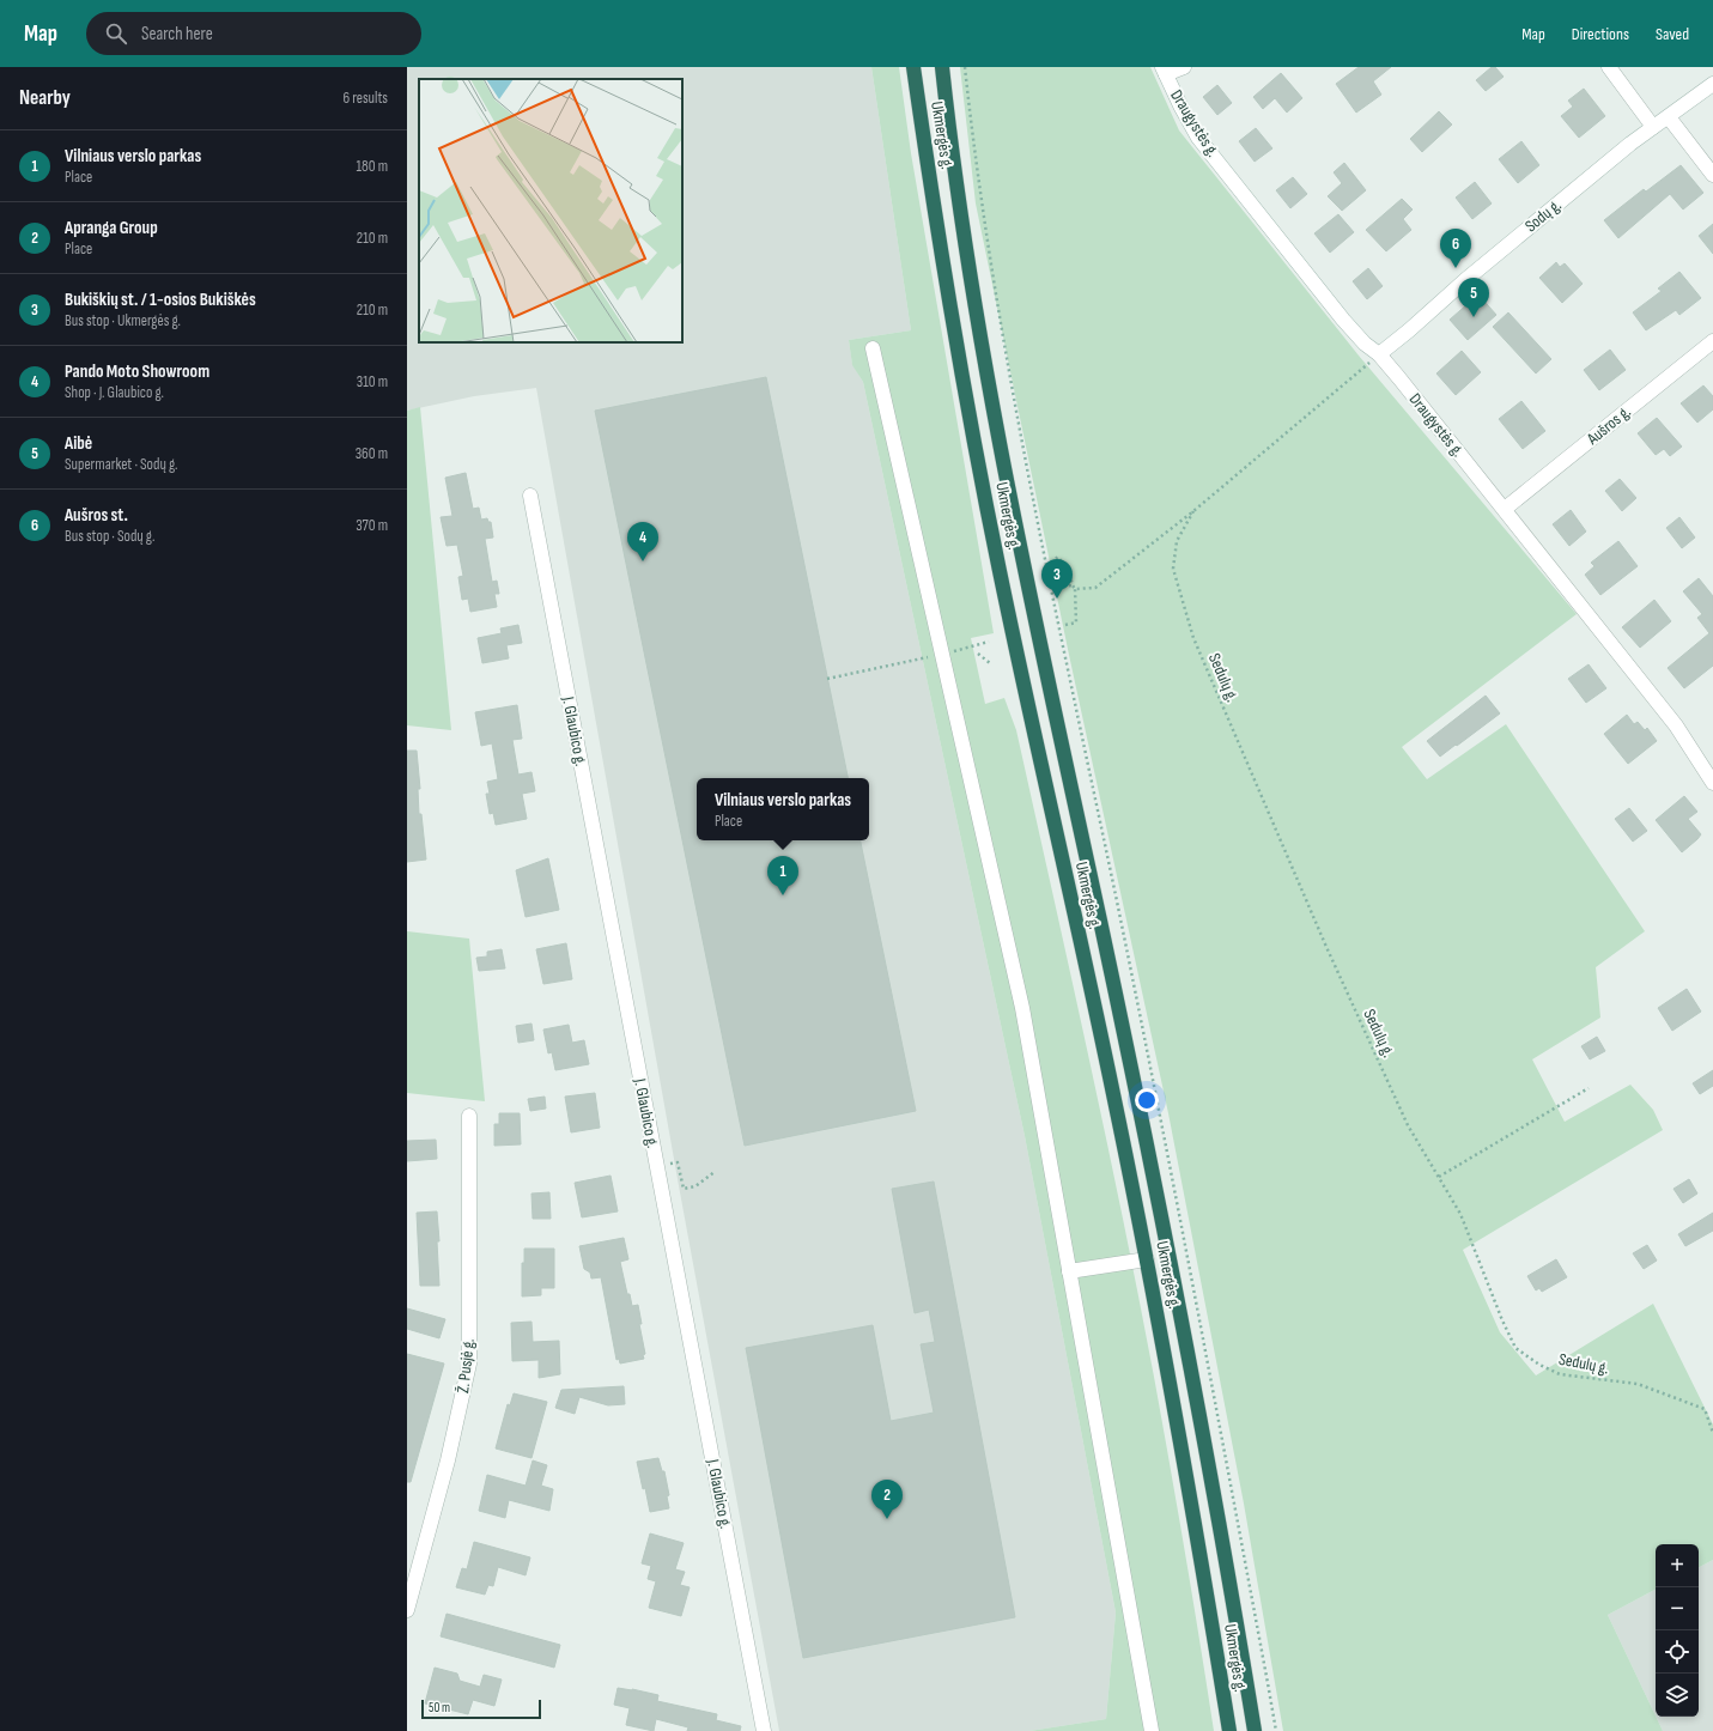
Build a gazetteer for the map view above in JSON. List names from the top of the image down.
{
  "streets": {
    "highway": ["Ukmergės g."],
    "street": [
      "Draugystės g.",
      "Sodų g.",
      "Aušros g.",
      "J. Glaubico g.",
      "Ž. Pusjė g."
    ],
    "path": ["Sedulų g."]
  },
  "crossings": [
    ["Draugystės g.", "Sodų g."],
    ["Draugystės g.", "Aušros g."]
  ],
  "scale_bar": "50 m",
  "page": {
    "header": "Map",
    "search": "Search here",
    "nav": ["Map", "Directions", "Saved"],
    "heading": ["Nearby", "6 results"],
    "list": [
      {
        "mark": "1",
        "name": "Vilniaus verslo parkas",
        "note": "Place",
        "value": "180 m"
      },
      {
        "mark": "2",
        "name": "Apranga Group",
        "note": "Place",
        "value": "210 m"
      },
      {
        "mark": "3",
        "name": "Bukiškių st. / 1-osios Bukiškės",
        "note": "Bus stop · Ukmergės g.",
        "value": "210 m"
      },
      {
        "mark": "4",
        "name": "Pando Moto Showroom",
        "note": "Shop · J. Glaubico g.",
        "value": "310 m"
      },
      {
        "mark": "5",
        "name": "Aibė",
        "note": "Supermarket · Sodų g.",
        "value": "360 m"
      },
      {
        "mark": "6",
        "name": "Aušros st.",
        "note": "Bus stop · Sodų g.",
        "value": "370 m"
      }
    ],
    "pins": [
      "6",
      "5",
      "4",
      "3",
      "1",
      "2"
    ],
    "popup": ["Vilniaus verslo parkas", "Place"],
    "map_buttons": ["+", "−"],
    "scale": "50 m"
  }
}
